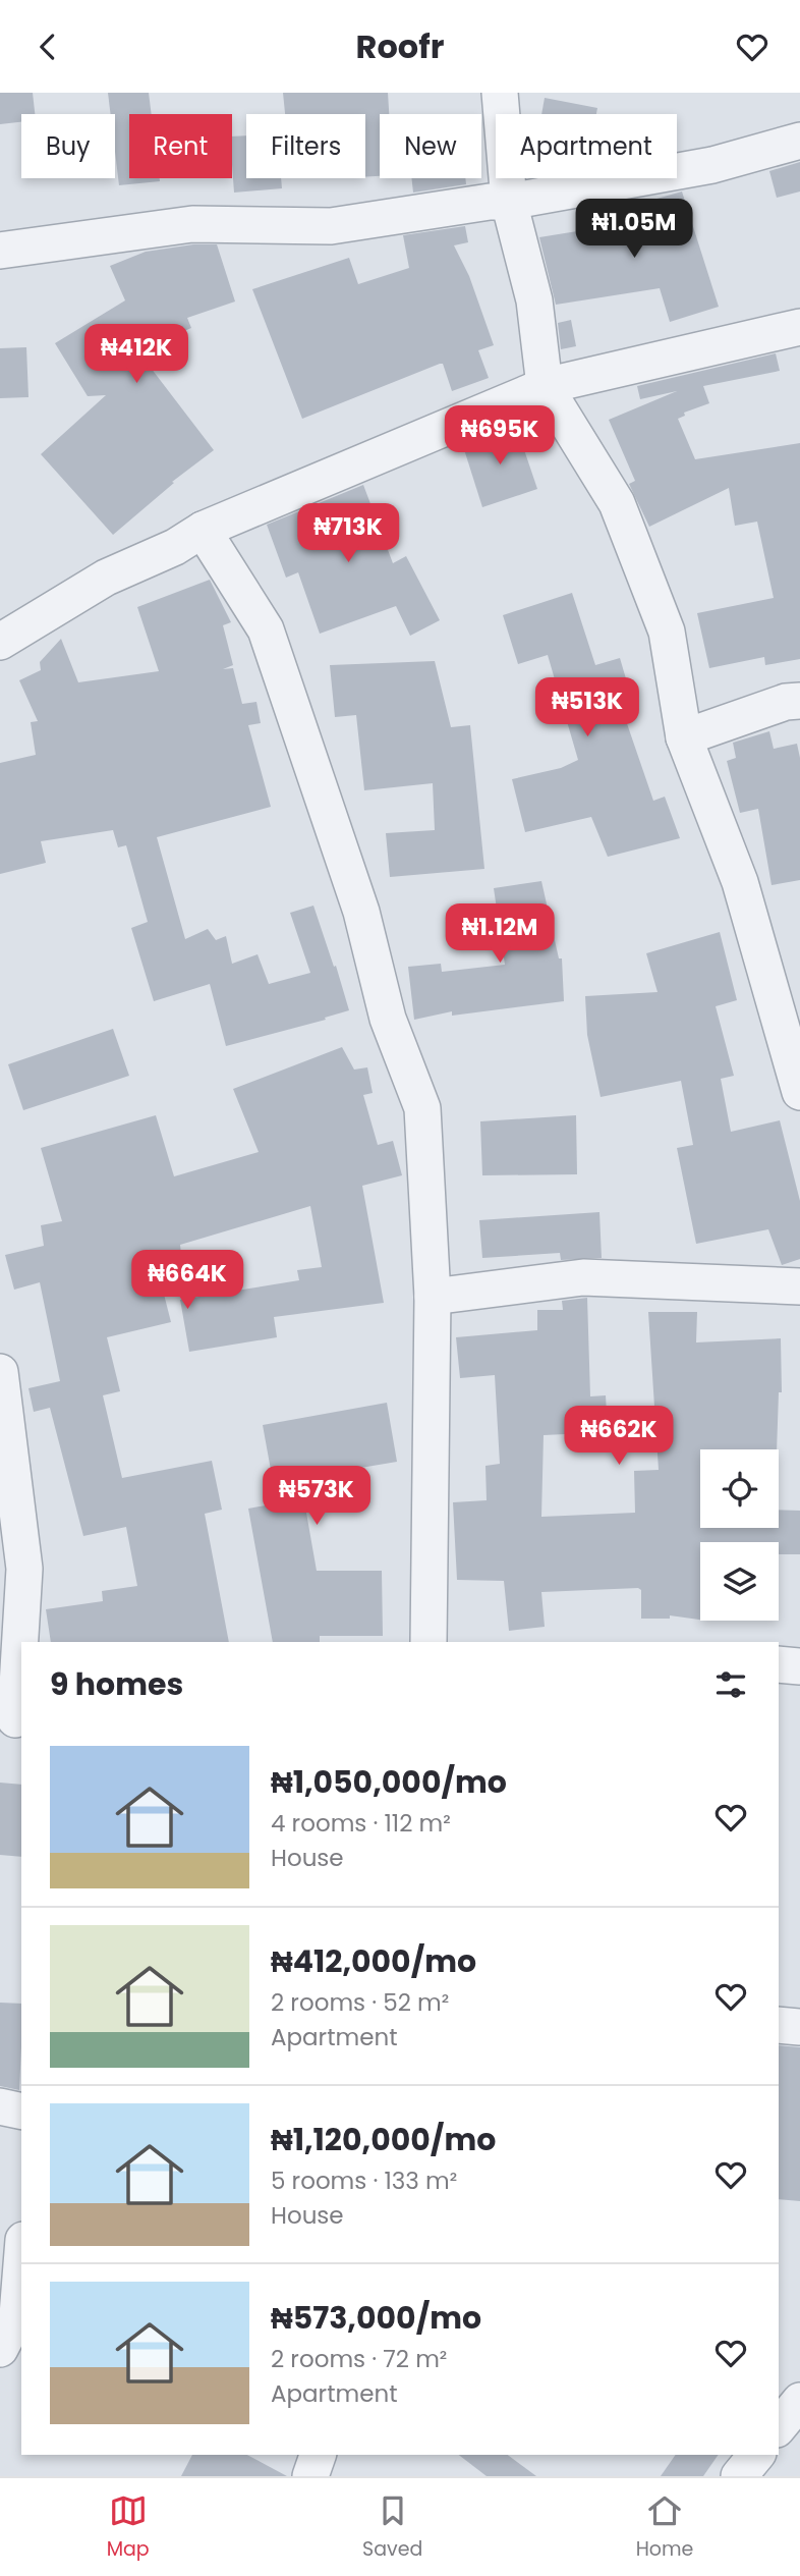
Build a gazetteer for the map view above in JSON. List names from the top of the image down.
{
  "page": {
    "header": "Roofr",
    "chip": [
      "Buy",
      "Rent",
      "Filters",
      "New",
      "Apartment"
    ],
    "price": [
      "₦1.05M",
      "₦412K",
      "₦695K",
      "₦713K",
      "₦513K",
      "₦1.12M",
      "₦664K",
      "₦662K",
      "₦573K"
    ],
    "heading": "9 homes",
    "list": [
      {
        "name": "₦1,050,000/mo",
        "note": "4 rooms · 112 m² · House"
      },
      {
        "name": "₦412,000/mo",
        "note": "2 rooms · 52 m² · Apartment"
      },
      {
        "name": "₦1,120,000/mo",
        "note": "5 rooms · 133 m² · House"
      },
      {
        "name": "₦573,000/mo",
        "note": "2 rooms · 72 m² · Apartment"
      }
    ],
    "tabs": ["Map", "Saved", "Home"]
  }
}
